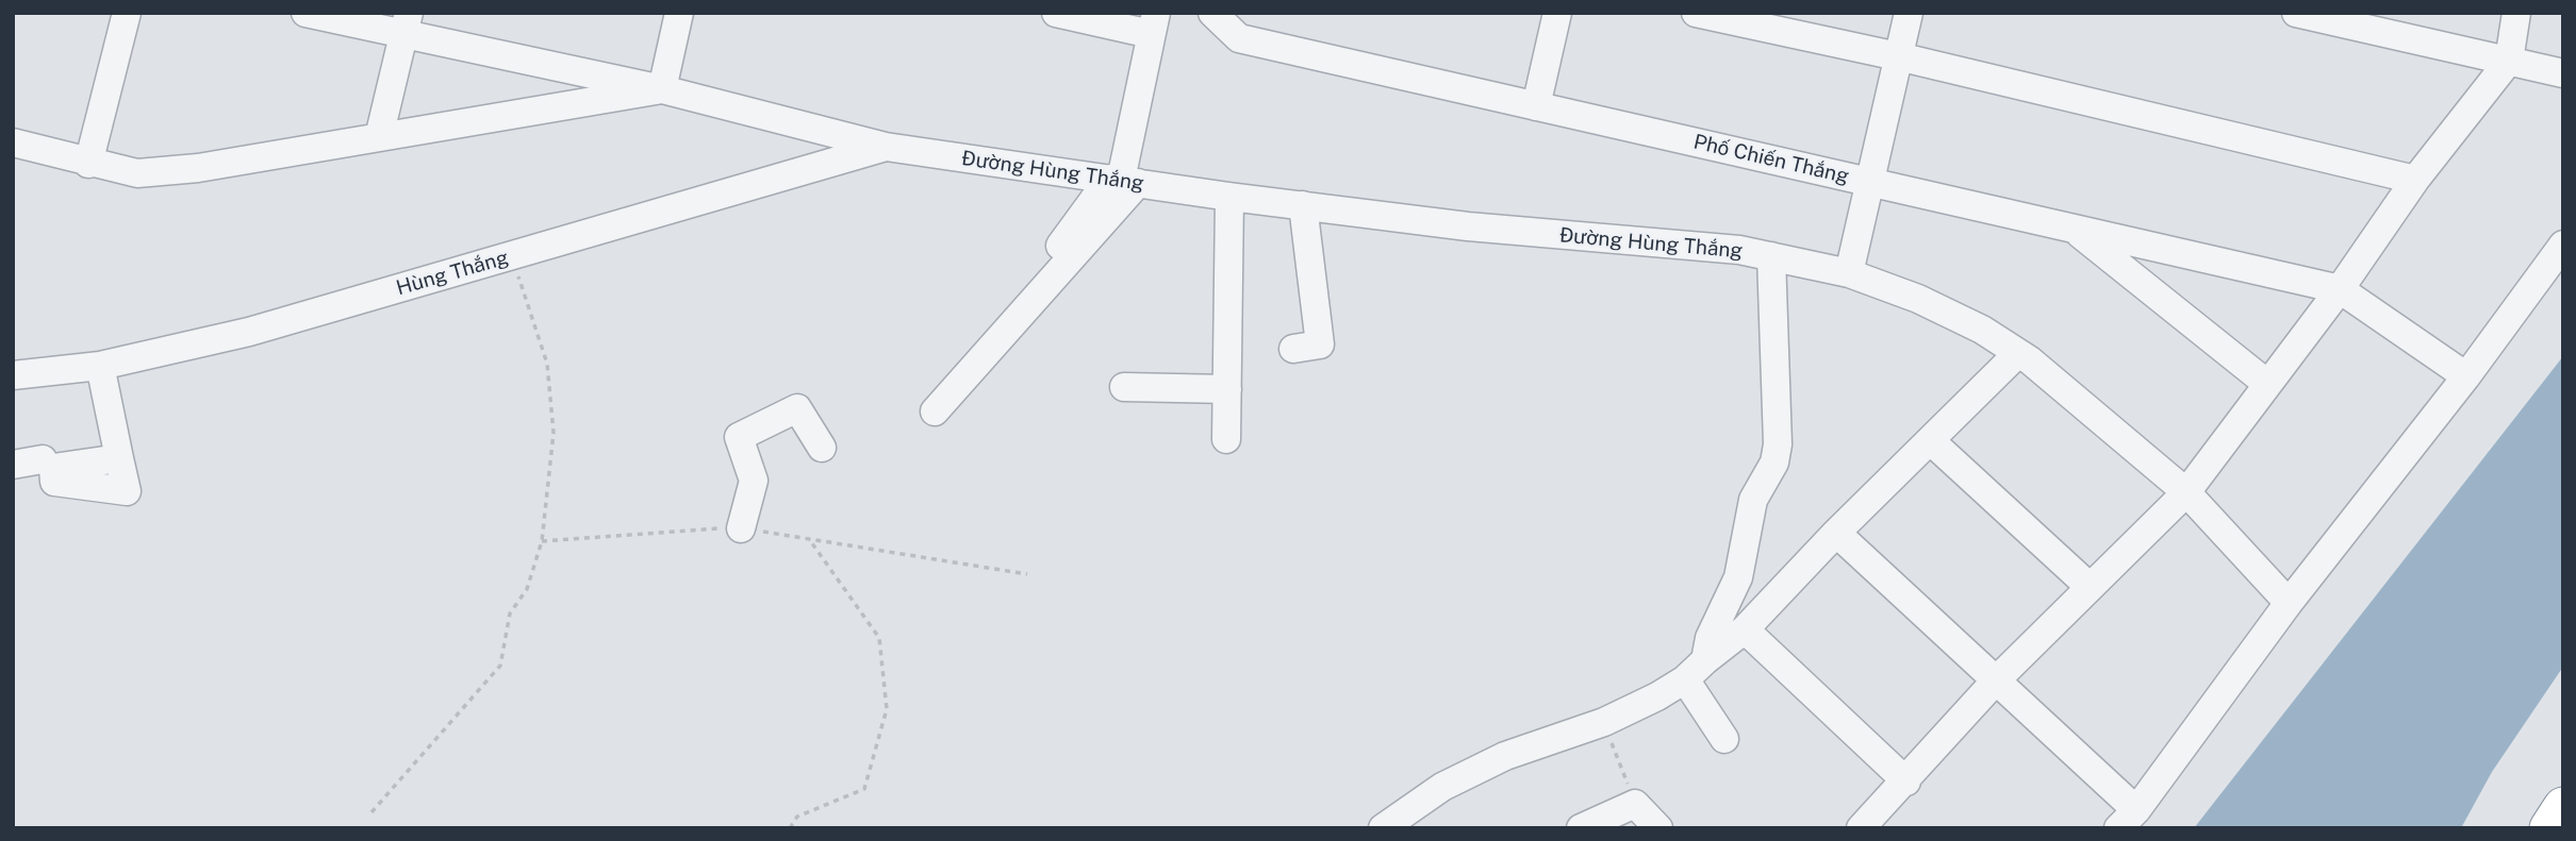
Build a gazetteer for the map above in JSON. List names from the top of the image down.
{
  "streets": {
    "street": ["Phố Chiến Thắng", "Đường Hùng Thắng", "Hùng Thắng"]
  },
  "crossings": [
    ["Đường Hùng Thắng", "Hùng Thắng"]
  ]
}
